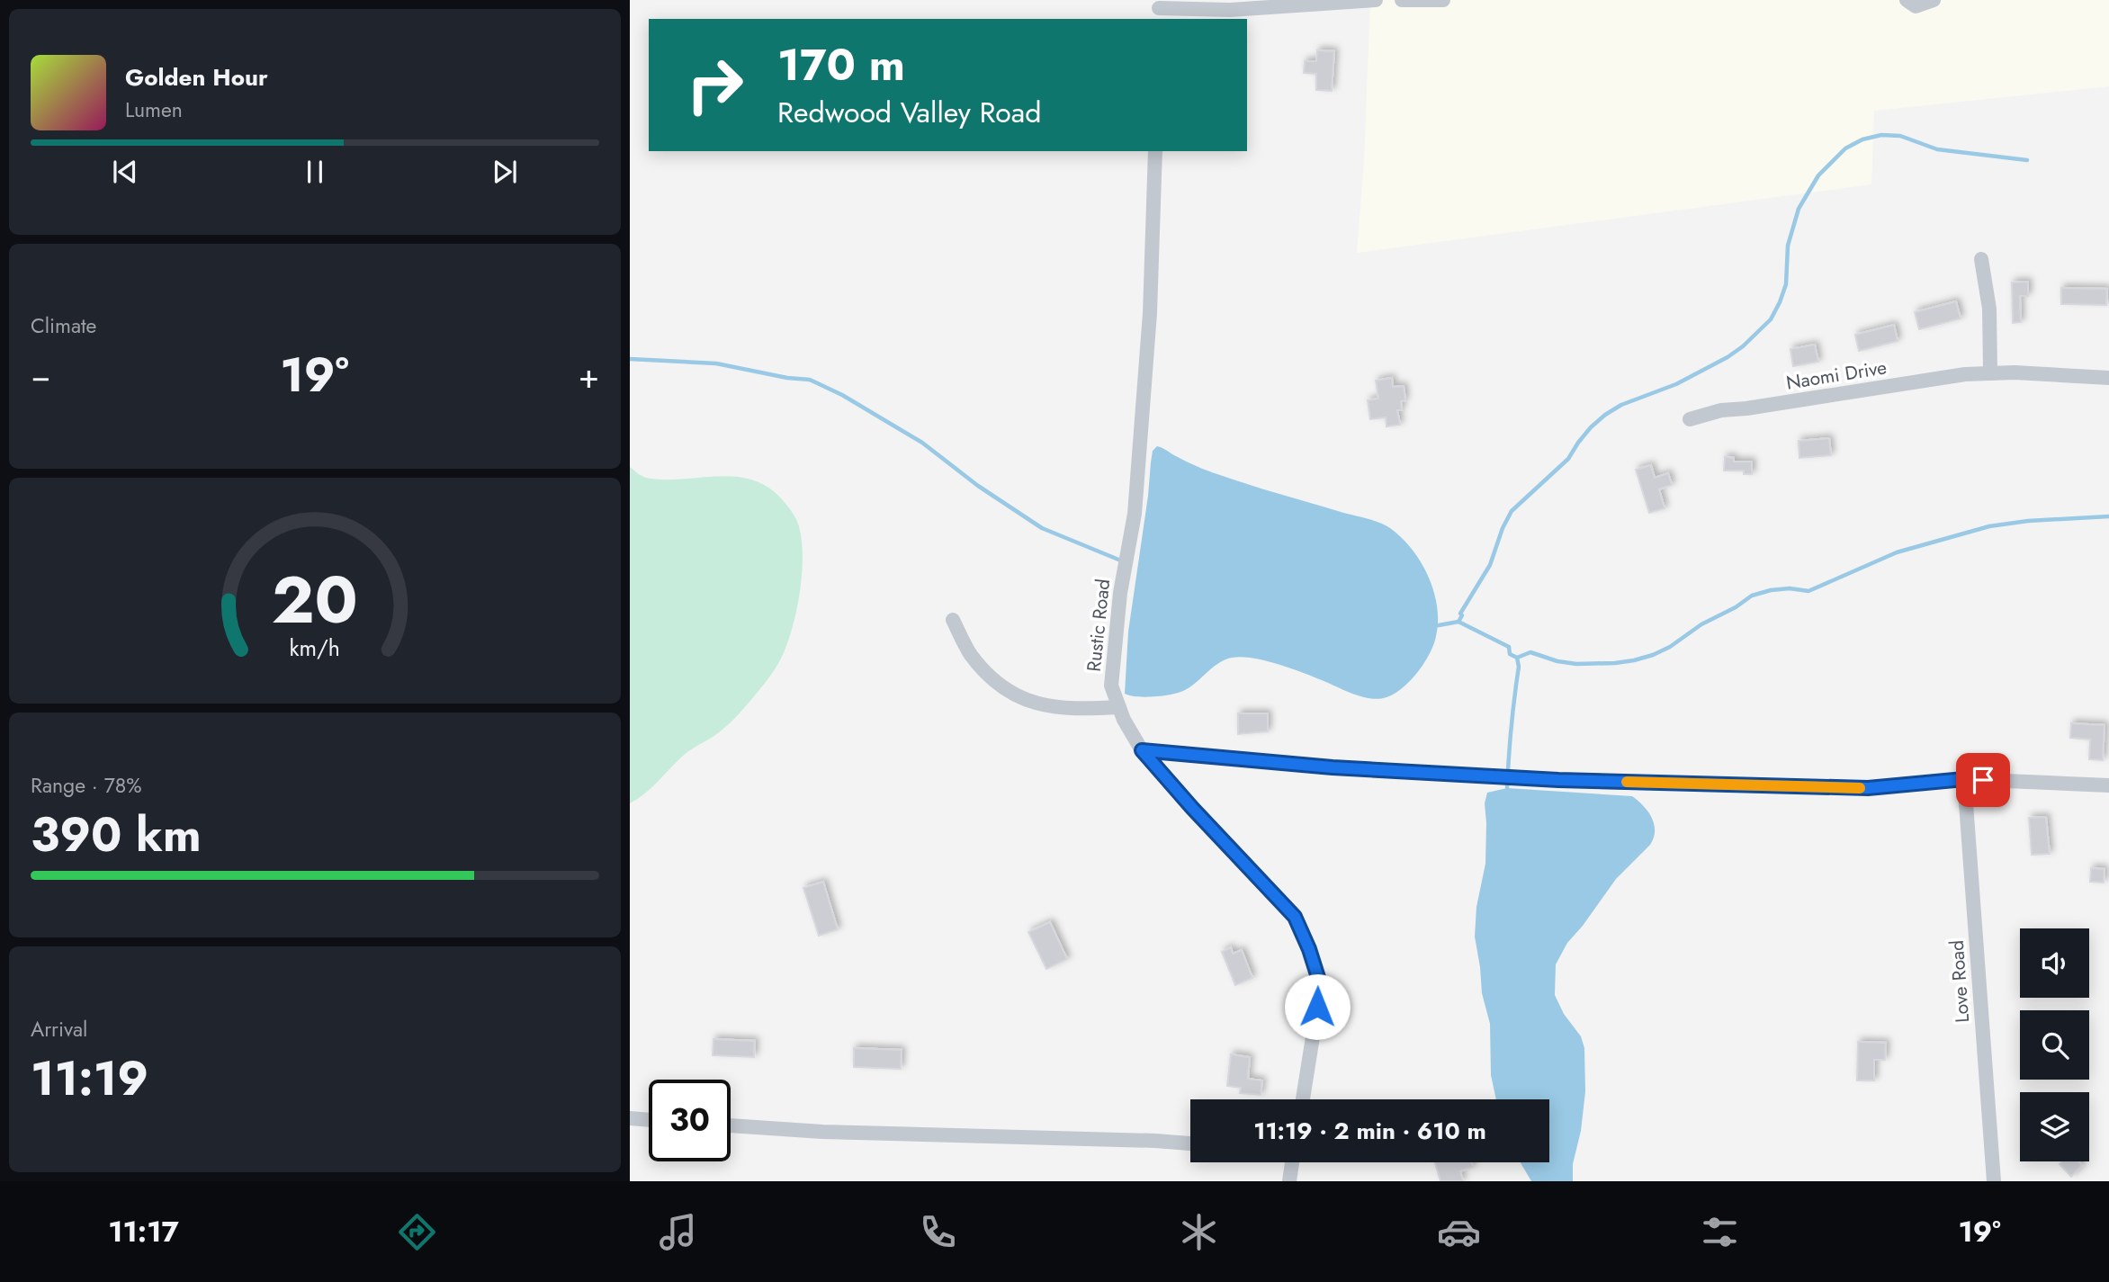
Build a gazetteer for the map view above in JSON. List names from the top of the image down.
{
  "streets": {
    "street": ["Naomi Drive", "Rustic Road", "Love Road"]
  },
  "page": {
    "turn": ["170 m", "Redwood Valley Road"],
    "song": ["Golden Hour", "Lumen"],
    "tile": [
      "Climate",
      ["Range · 78%", "390 km"],
      ["Arrival", "11:19"]
    ],
    "heat": ["−", "19°", "+"],
    "limit": "30",
    "trip": "11:19 · 2 min · 610 m",
    "tabs": ["11:17", "19°"],
    "gauge": ["20", "km/h"]
  }
}
